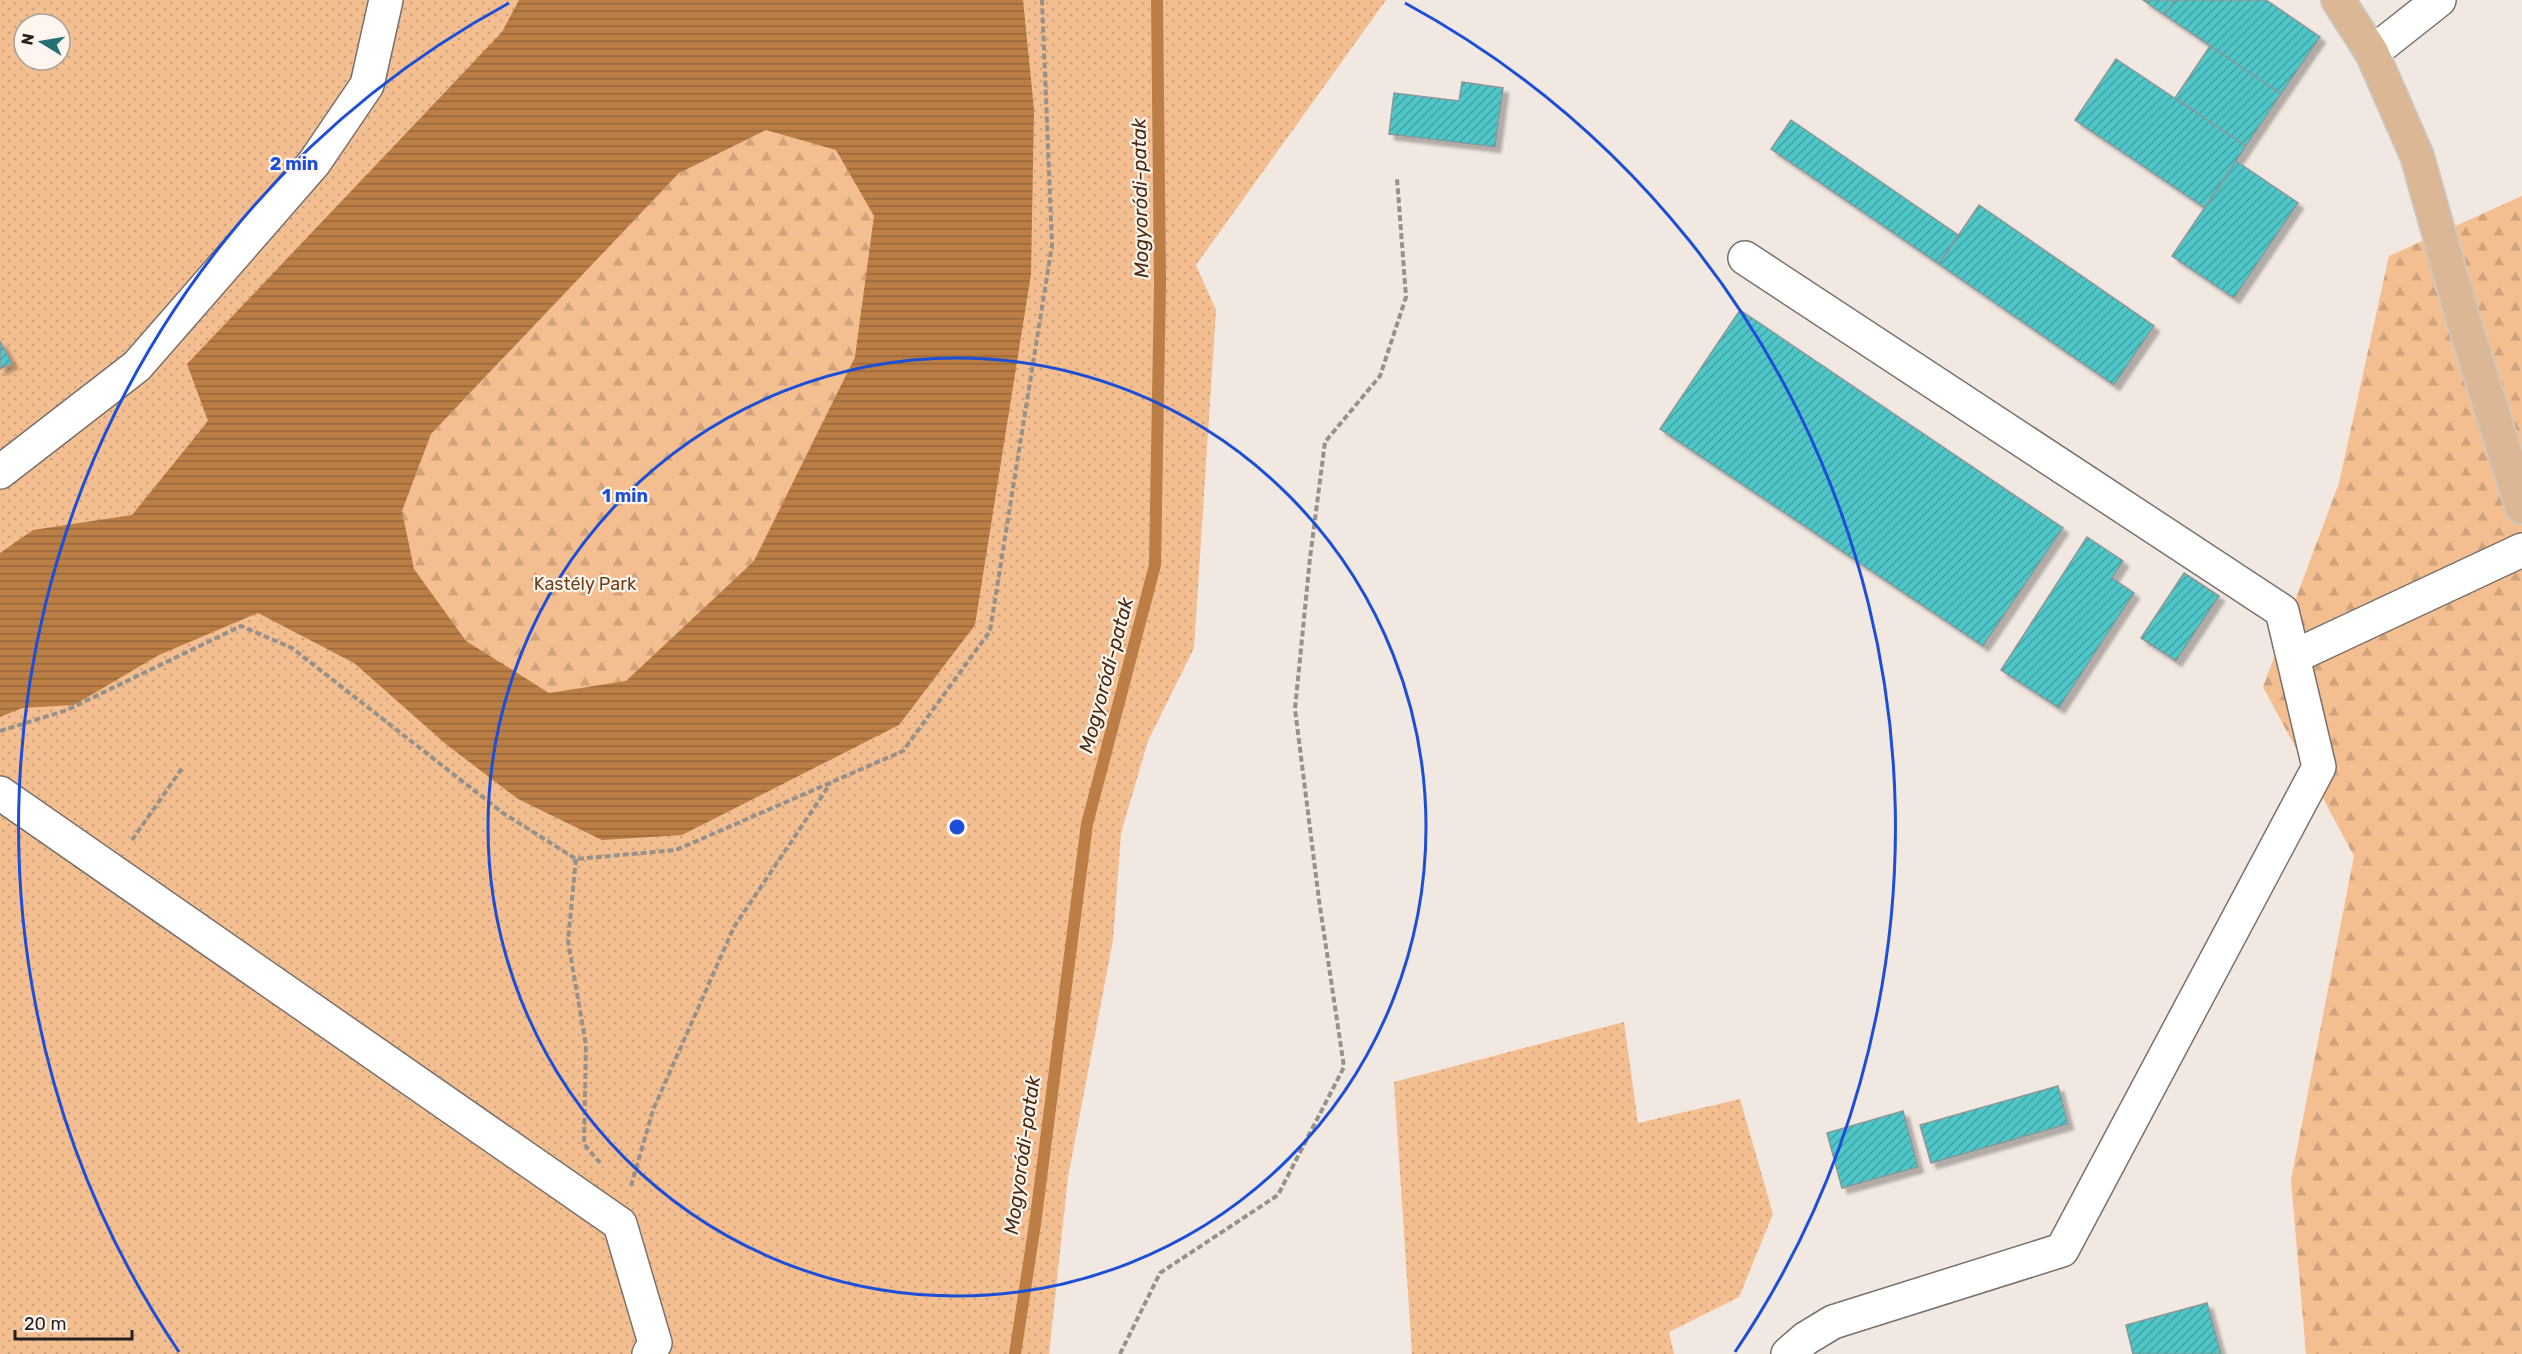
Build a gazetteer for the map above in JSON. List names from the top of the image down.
{
  "water": ["Mogyoródi-patak"],
  "parks": ["Kastély Park"],
  "scale_bar": "20 m",
  "north": "left",
  "rings": ["2 min", "1 min"]
}
